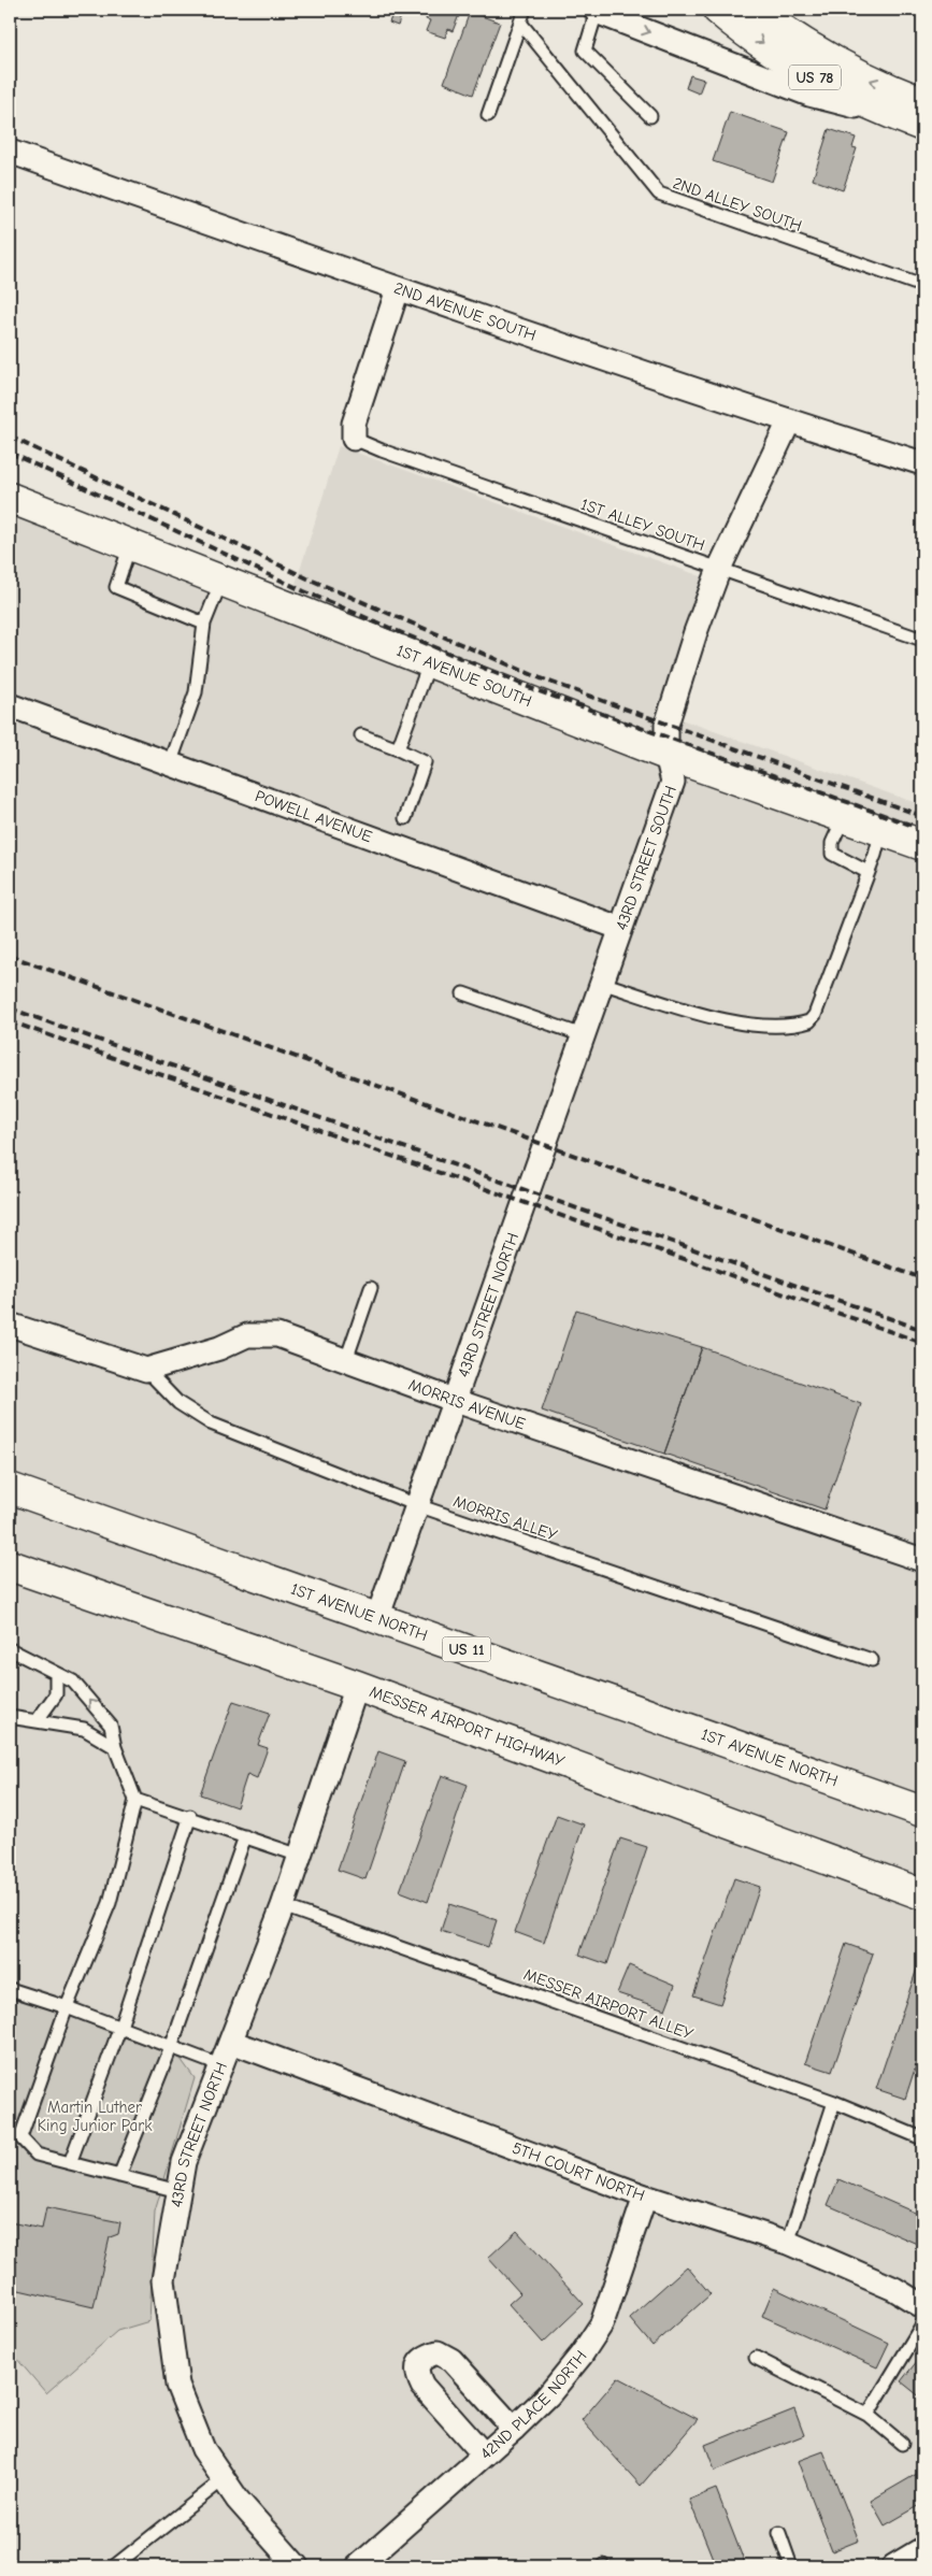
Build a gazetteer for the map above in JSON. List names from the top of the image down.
{
  "streets": {
    "main road": [
      "US 78",
      "1ST AVENUE SOUTH",
      "1ST AVENUE NORTH",
      "US 11",
      "MESSER AIRPORT HIGHWAY"
    ],
    "street": [
      "2ND AVENUE SOUTH",
      "POWELL AVENUE",
      "43RD STREET SOUTH",
      "43RD STREET NORTH",
      "MORRIS AVENUE",
      "5TH COURT NORTH",
      "42ND PLACE NORTH"
    ],
    "lane": [
      "2ND ALLEY SOUTH",
      "1ST ALLEY SOUTH",
      "MORRIS ALLEY",
      "MESSER AIRPORT ALLEY"
    ]
  },
  "crossings": [
    ["2ND AVENUE SOUTH", "43RD STREET SOUTH"],
    ["1ST ALLEY SOUTH", "43RD STREET SOUTH"],
    ["1ST AVENUE SOUTH", "43RD STREET SOUTH"],
    ["POWELL AVENUE", "43RD STREET SOUTH"],
    ["43RD STREET SOUTH", "43RD STREET NORTH"],
    ["43RD STREET NORTH", "MORRIS AVENUE"],
    ["43RD STREET NORTH", "MORRIS ALLEY"],
    ["43RD STREET NORTH", "1ST AVENUE NORTH"],
    ["43RD STREET NORTH", "MESSER AIRPORT HIGHWAY"],
    ["43RD STREET NORTH", "MESSER AIRPORT ALLEY"],
    ["43RD STREET NORTH", "5TH COURT NORTH"],
    ["MORRIS AVENUE", "MORRIS ALLEY"],
    ["5TH COURT NORTH", "42ND PLACE NORTH"]
  ],
  "parks": ["Martin Luther King Junior Park"]
}
